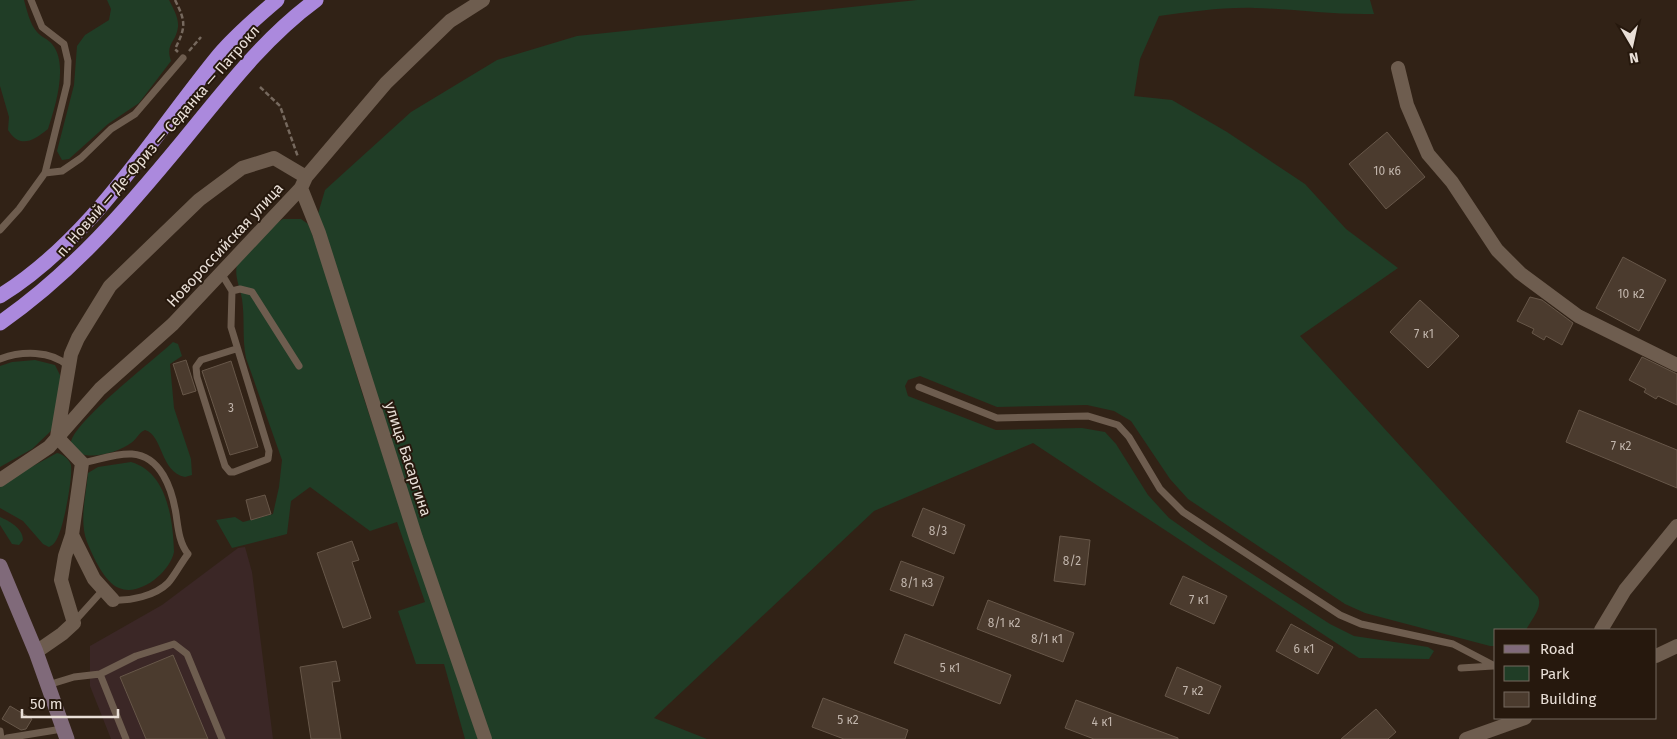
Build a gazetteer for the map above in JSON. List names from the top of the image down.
{
  "streets": {
    "highway": ["п. Новый — Де-Фриз — Седанка — Патрокл"],
    "street": ["Новороссийская улица", "улица Басаргина"]
  },
  "crossings": [
    ["Новороссийская улица", "улица Басаргина"]
  ],
  "house_numbers": [
    "10 к6",
    "10 к2",
    "7 к1",
    "3",
    "7 к2",
    "8/3",
    "8/2",
    "8/1 к3",
    "7 к1",
    "8/1 к2",
    "8/1 к1",
    "6 к1",
    "5 к1",
    "7 к2",
    "5 к2",
    "4 к1"
  ],
  "legend": ["Road", "Park", "Building"],
  "scale_bar": "50 m",
  "north": "bottom"
}
